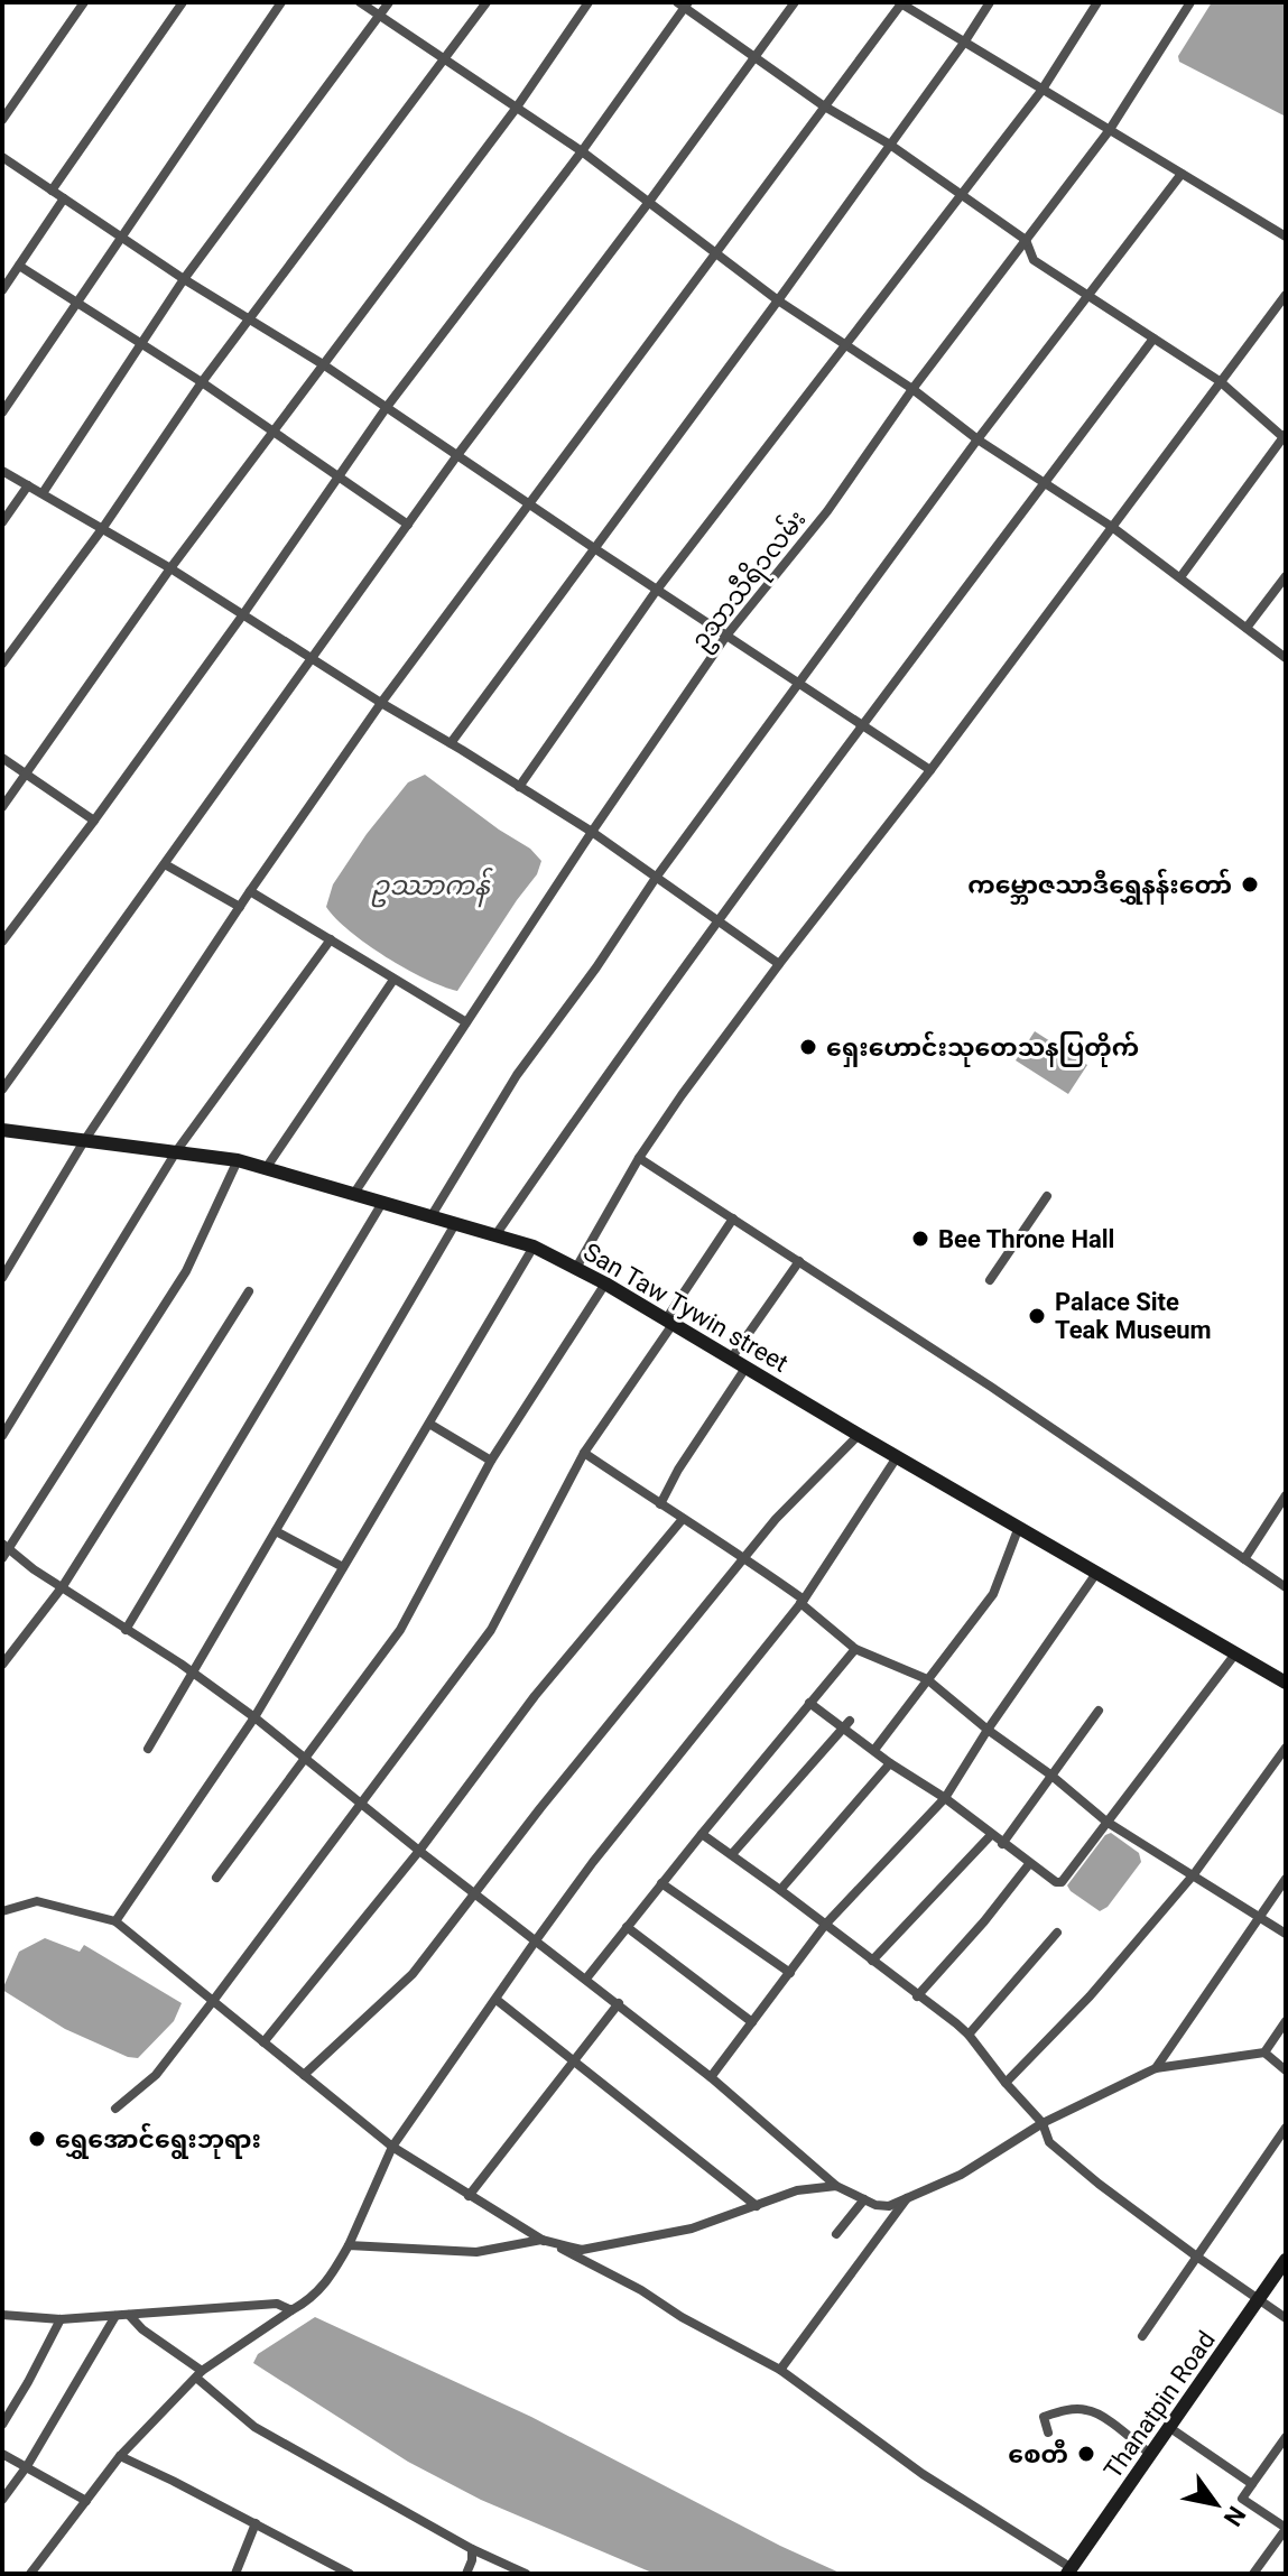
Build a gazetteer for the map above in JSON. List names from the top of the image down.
{
  "streets": {
    "street": ["ဥသာသီရိ၁လမ်း", "San Taw Tywin street", "Thanatpin Road"]
  },
  "crossings": [
    ["ဥသာသီရိ၁လမ်း", "San Taw Tywin street"]
  ],
  "water": ["ဥဿာကန်"],
  "places": [
    "ကမ္ဘောဇသာဒီရွှေနန်းတော်",
    "ရှေးဟောင်းသုတေသနပြတိုက်",
    "Bee Throne Hall",
    "Palace Site Teak Museum",
    "ရွှေအောင်ရွေးဘုရား",
    "စေတီ"
  ],
  "north": "bottom right"
}
